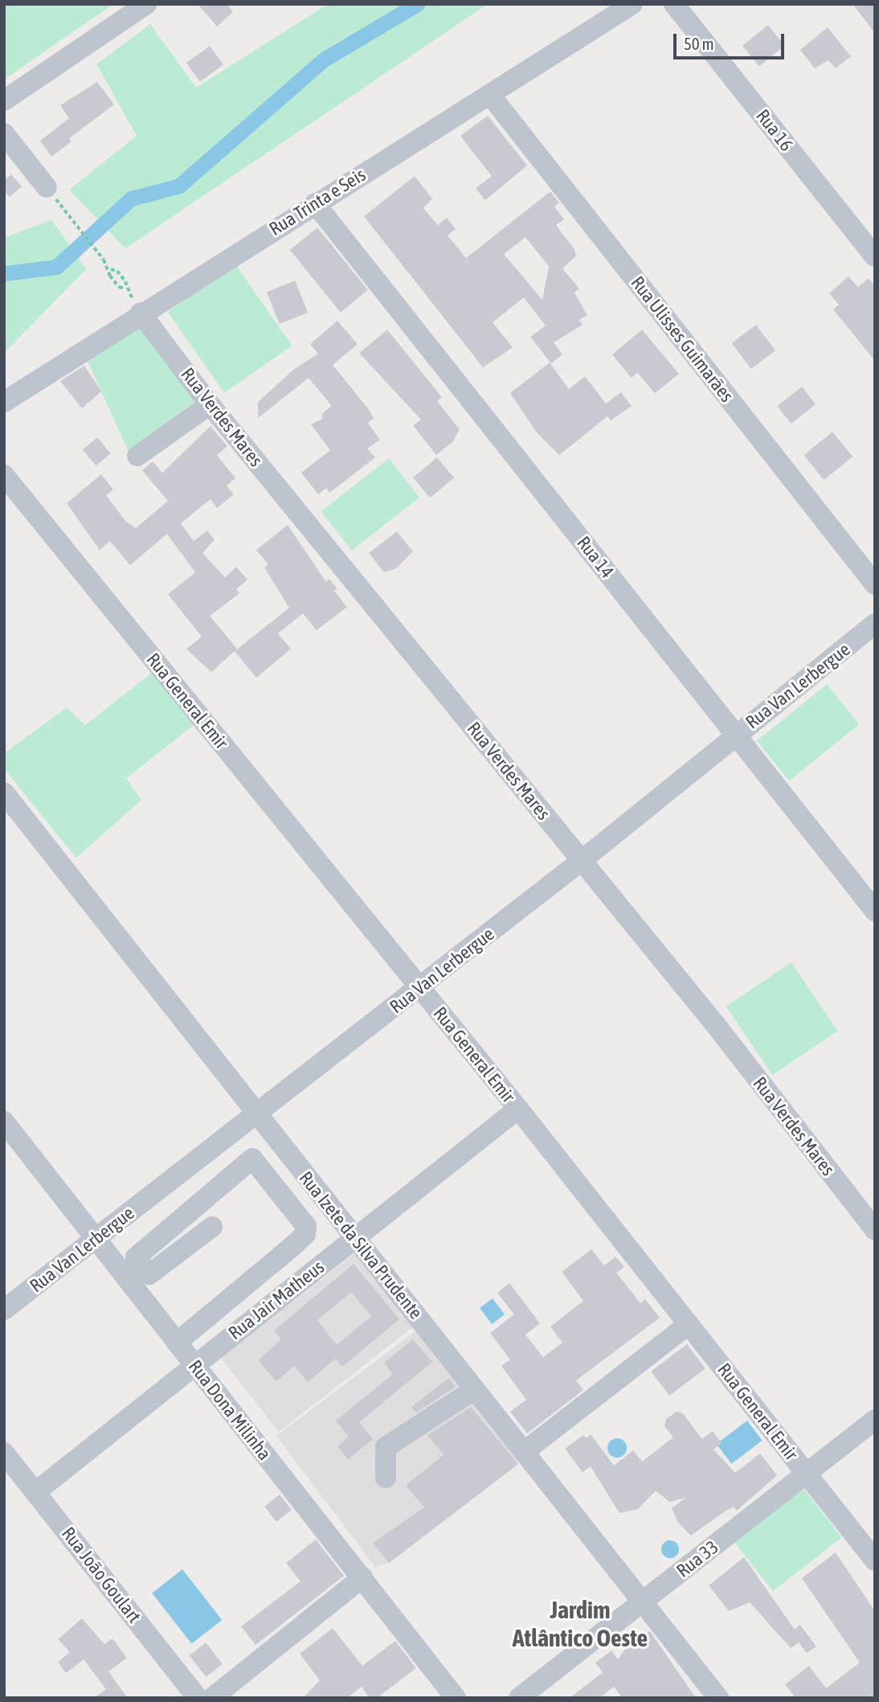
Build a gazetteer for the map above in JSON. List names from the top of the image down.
{
  "streets": {
    "street": [
      "Rua 16",
      "Rua Trinta e Seis",
      "Rua Ulisses Guimarães",
      "Rua Verdes Mares",
      "Rua 14",
      "Rua Van Lerbergue",
      "Rua General Emir",
      "Rua Izete da Silva Prudente",
      "Rua Jair Matheus",
      "Rua Dona Milinha",
      "Rua 33",
      "Rua João Goulart"
    ]
  },
  "crossings": [
    ["Rua Trinta e Seis", "Rua Ulisses Guimarães"],
    ["Rua Trinta e Seis", "Rua Verdes Mares"],
    ["Rua Trinta e Seis", "Rua 14"],
    ["Rua Verdes Mares", "Rua Van Lerbergue"],
    ["Rua 14", "Rua Van Lerbergue"],
    ["Rua Van Lerbergue", "Rua General Emir"],
    ["Rua Van Lerbergue", "Rua Izete da Silva Prudente"],
    ["Rua Van Lerbergue", "Rua Dona Milinha"],
    ["Rua General Emir", "Rua Jair Matheus"],
    ["Rua General Emir", "Rua 33"],
    ["Rua Izete da Silva Prudente", "Rua Jair Matheus"],
    ["Rua Izete da Silva Prudente", "Rua 33"],
    ["Rua Jair Matheus", "Rua Dona Milinha"],
    ["Rua Jair Matheus", "Rua João Goulart"]
  ],
  "districts": ["Jardim Atlântico Oeste"],
  "scale_bar": "50 m"
}
